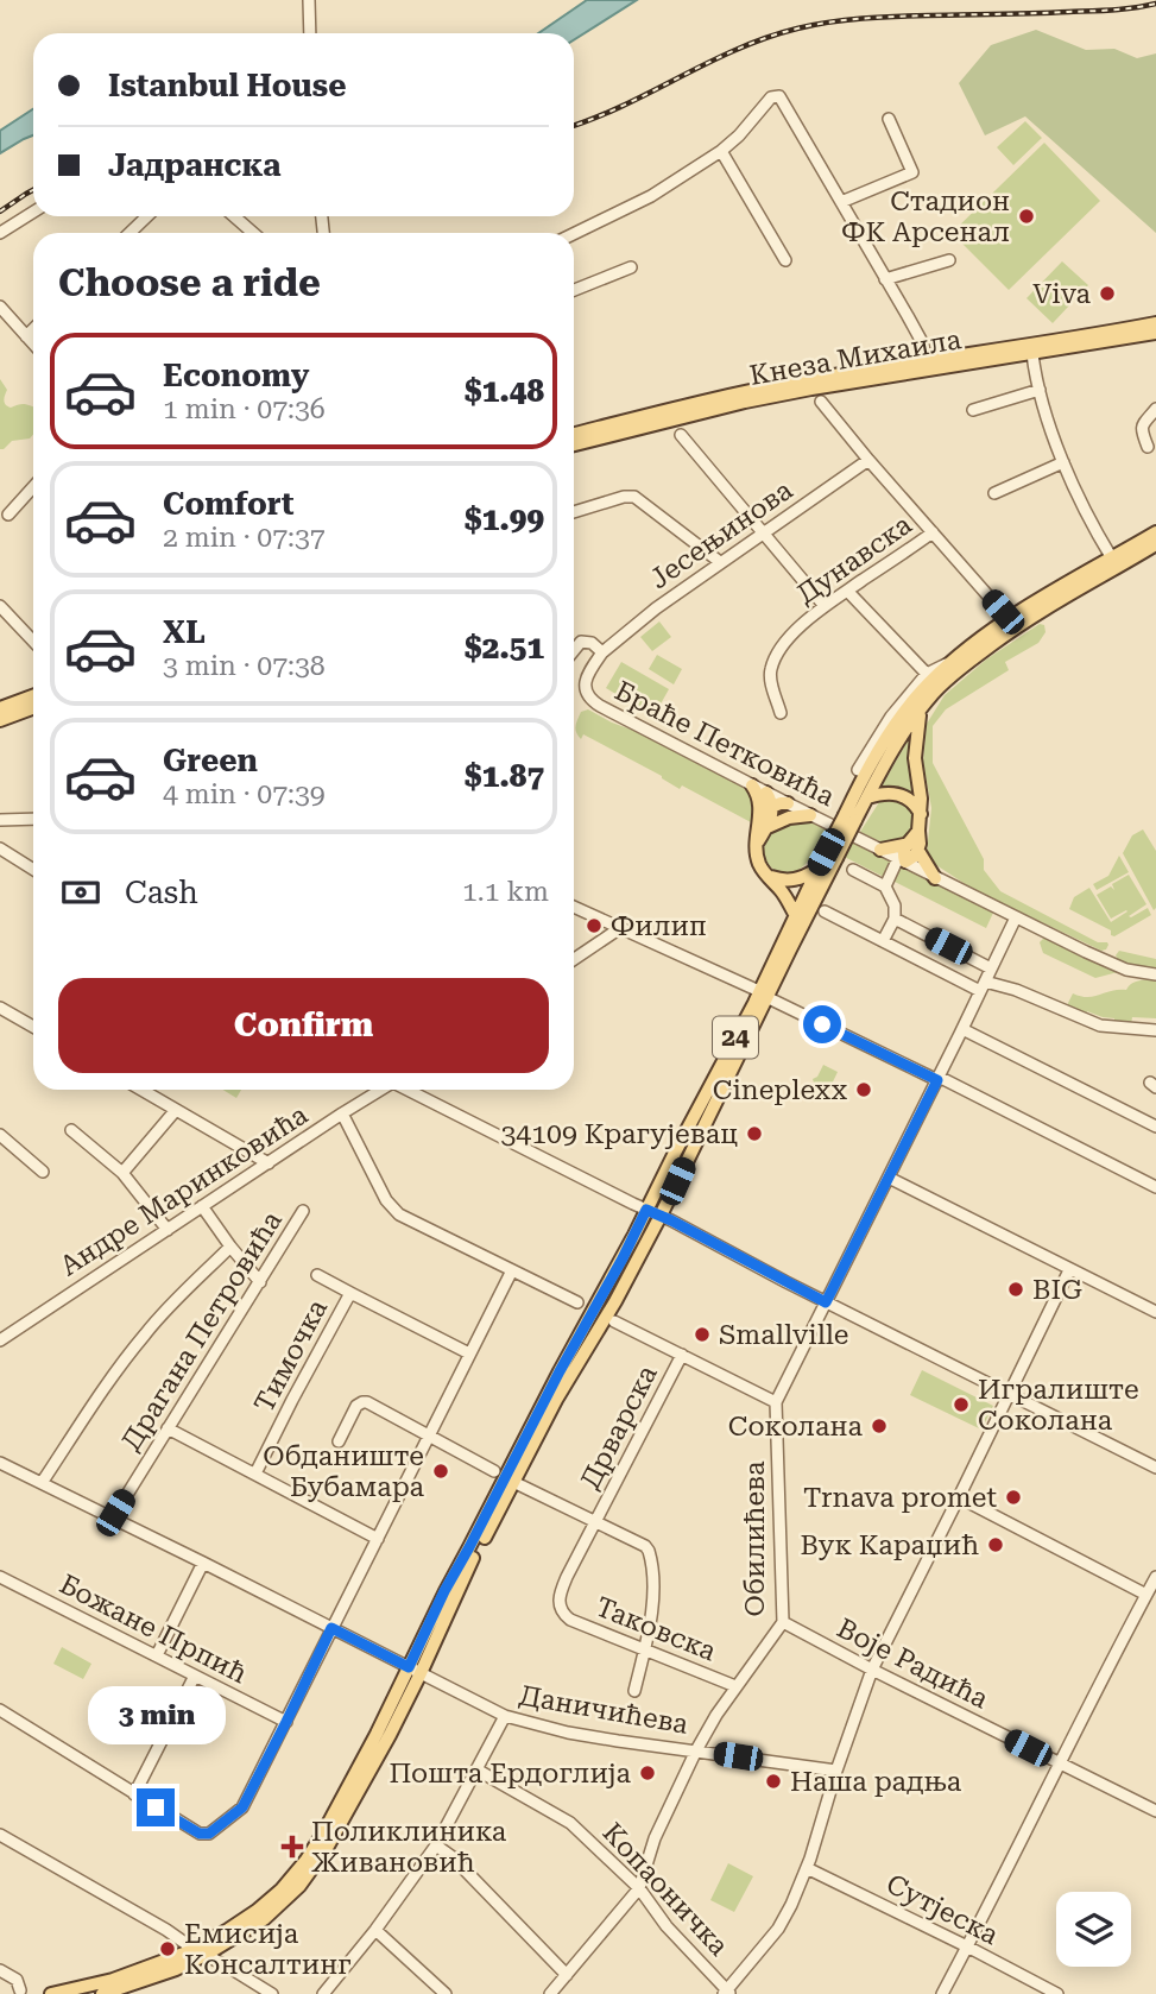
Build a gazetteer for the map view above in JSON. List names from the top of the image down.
{
  "streets": {
    "main road": ["Кнеза Михаила", "24"],
    "street": [
      "Јесењинова",
      "Дунавска",
      "Браће Петковића",
      "Андре Маринковића",
      "Драгана Петровића",
      "Тимочка",
      "Дрварска",
      "Обилићева",
      "Божане Прпић",
      "Таковска",
      "Воје Радића",
      "Даничићева",
      "Копаоничка",
      "Сутјеска"
    ]
  },
  "crossings": [
    ["Јесењинова", "Браће Петковића"],
    ["24", "Даничићева"],
    ["Драгана Петровића", "Даничићева"],
    ["Дрварска", "Таковска"],
    ["Обилићева", "Таковска"],
    ["Обилићева", "Воје Радића"],
    ["Обилићева", "Даничићева"],
    ["Обилићева", "Копаоничка"]
  ],
  "places": {
    "other": [
      "Стадион ФК Арсенал",
      "Viva",
      "Филип",
      "Cineplexx",
      "34109 Крагујевац",
      "BIG",
      "Smallville",
      "Игралиште Соколана",
      "Соколана",
      "Обданиште Бубамара",
      "Trnava promet",
      "Вук Караџић",
      "Пошта Ердоглија",
      "Наша радња",
      "Емисија Консалтинг"
    ],
    "health": ["Поликлиника Живановић"]
  },
  "page": {
    "banner": ["Istanbul House", "Јадранска"],
    "heading": "Choose a ride",
    "list": [
      {
        "name": "Economy",
        "note": "1 min · 07:36",
        "value": "$1.48"
      },
      {
        "name": "Comfort",
        "note": "2 min · 07:37",
        "value": "$1.99"
      },
      {
        "name": "XL",
        "note": "3 min · 07:38",
        "value": "$2.51"
      },
      {
        "name": "Green",
        "note": "4 min · 07:39",
        "value": "$1.87"
      }
    ],
    "pay": ["Cash", "1.1 km"],
    "buttons": "Confirm",
    "bubble": "3 min"
  }
}
